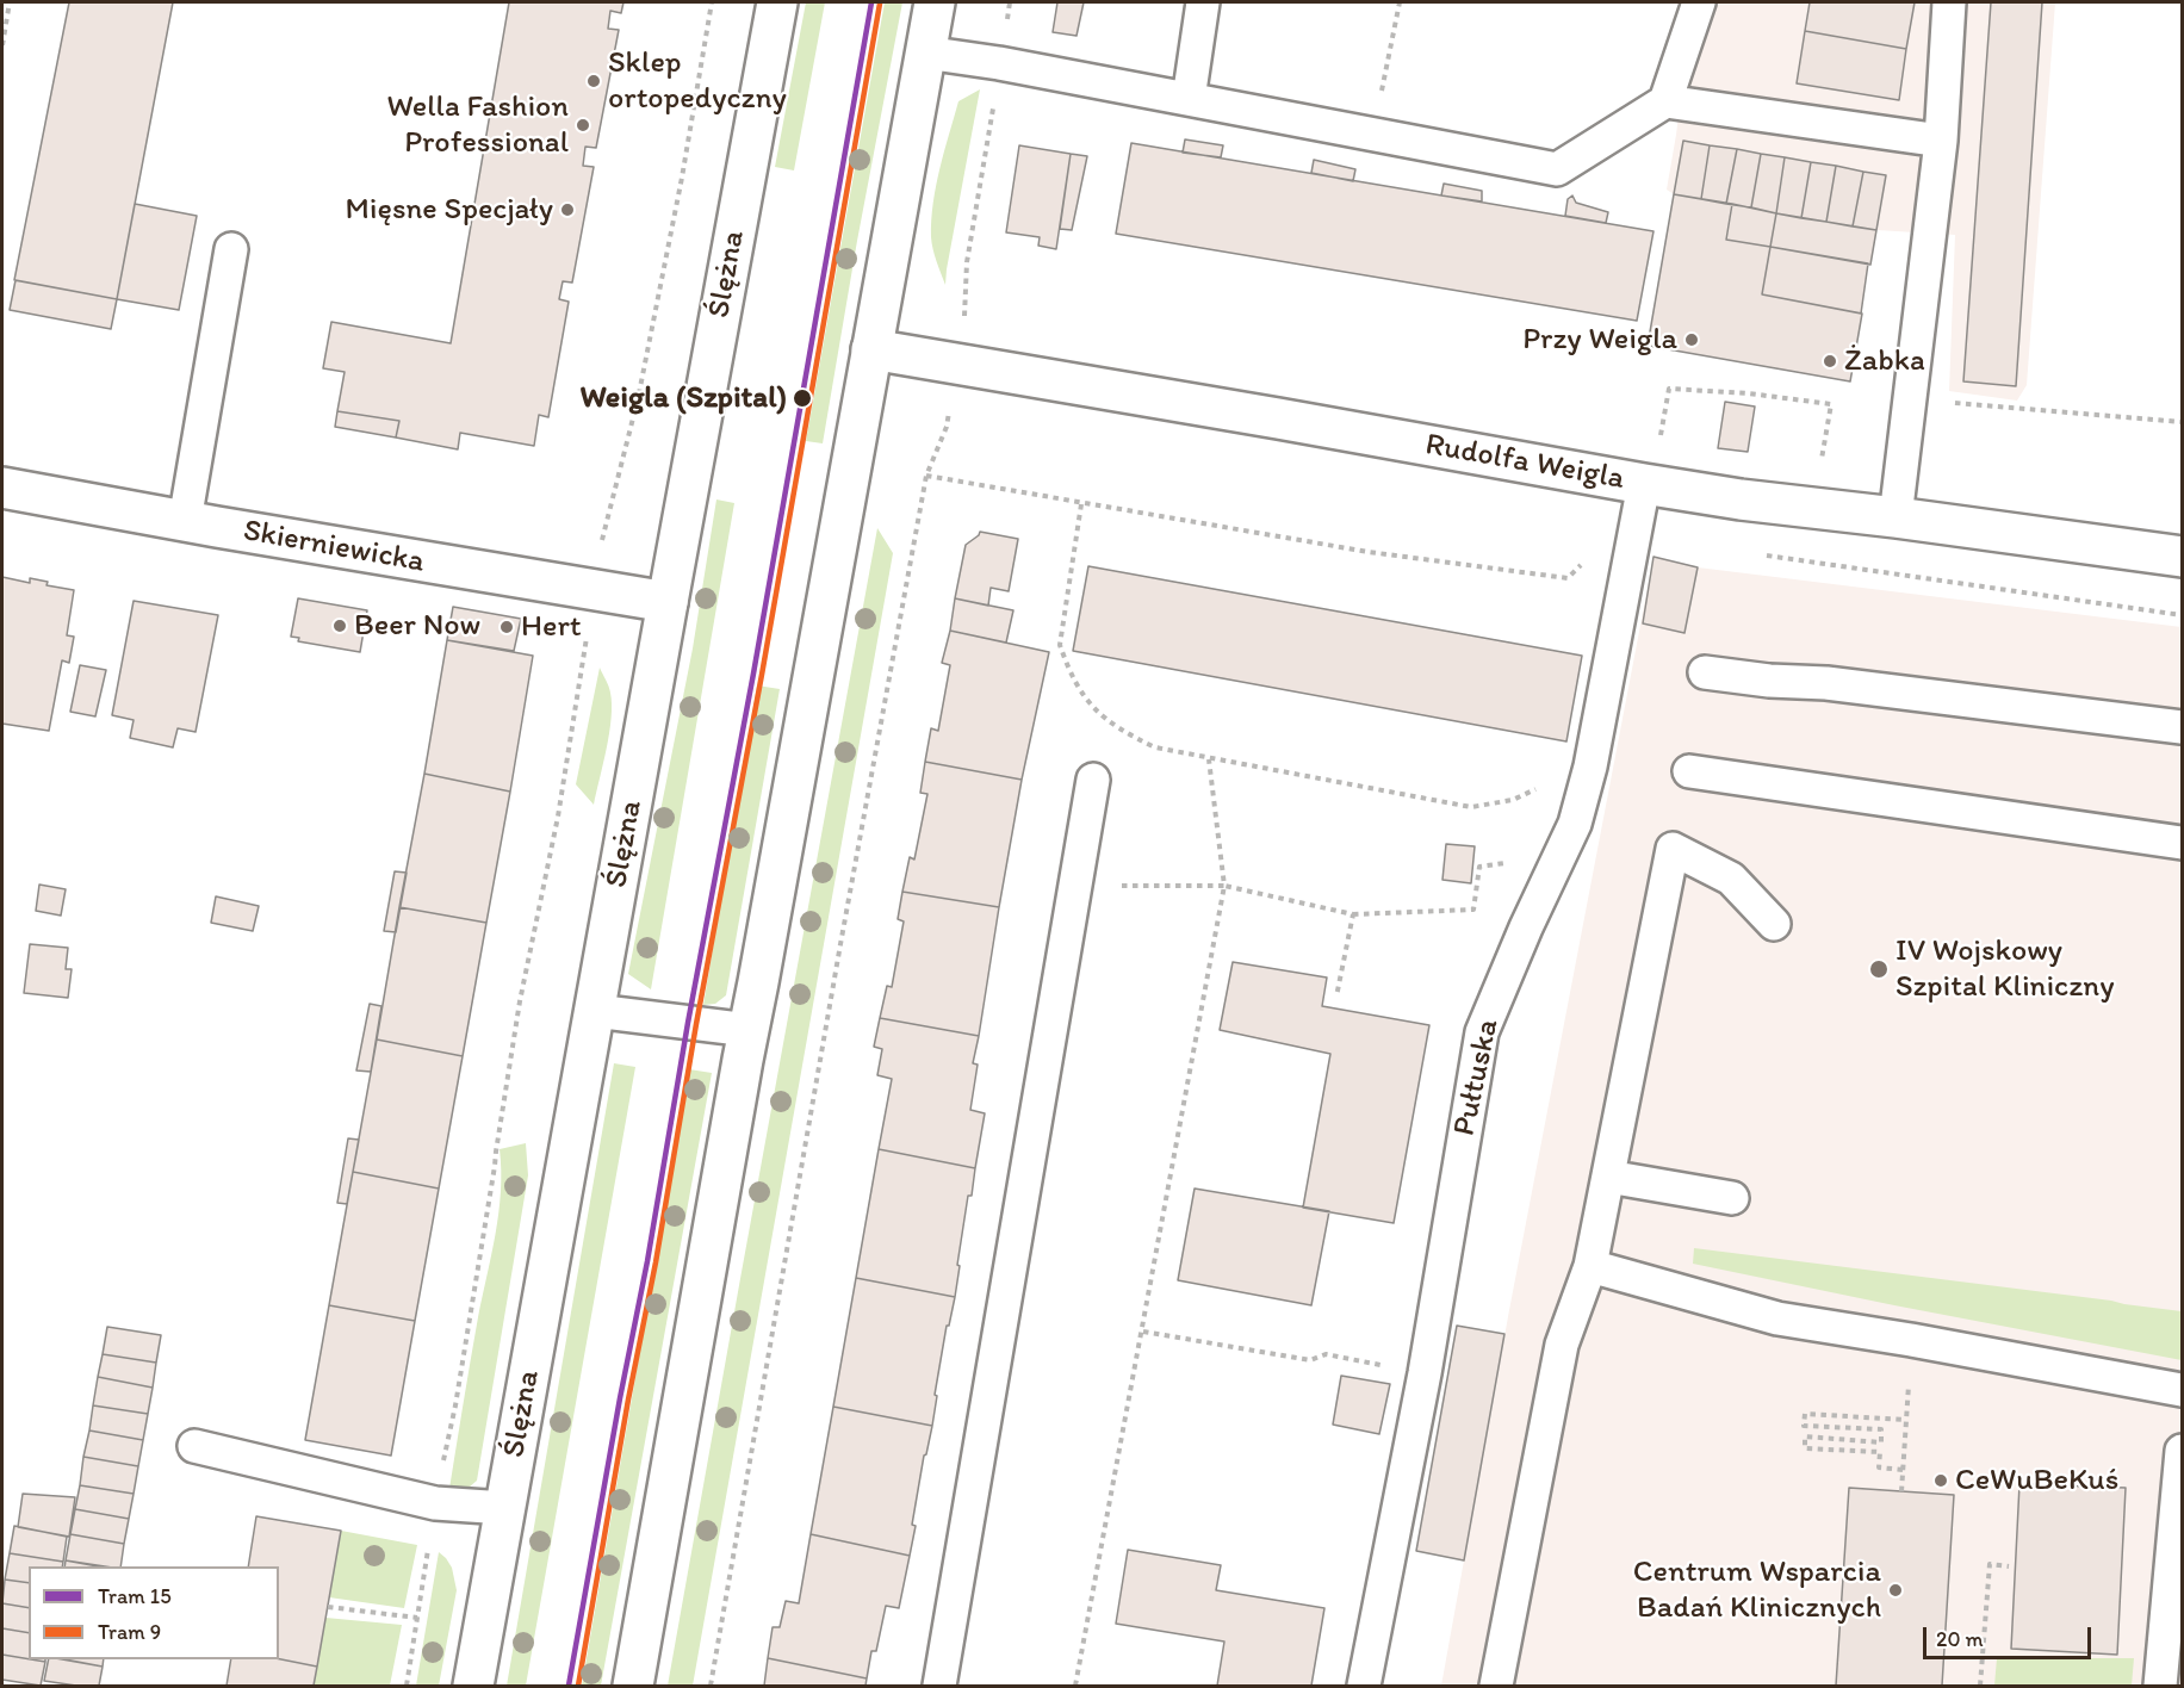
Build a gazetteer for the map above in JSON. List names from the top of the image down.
{
  "streets": {
    "main road": ["Ślężna", "Rudolfa Weigla", "Skierniewicka"],
    "lane": ["Pułtuska"]
  },
  "crossings": [
    ["Ślężna", "Skierniewicka"],
    ["Rudolfa Weigla", "Pułtuska"]
  ],
  "places": [
    "Sklep ortopedyczny",
    "Wella Fashion Professional",
    "Mięsne Specjały",
    "Przy Weigla",
    "Żabka",
    "Weigla (Szpital)",
    "Beer Now",
    "Hert",
    "IV Wojskowy Szpital Kliniczny",
    "CeWuBeKuś",
    "Centrum Wsparcia Badań Klinicznych"
  ],
  "lines": ["tram line 15", "tram line 9"],
  "legend": ["Tram 15", "Tram 9"],
  "scale_bar": "20 m"
}
